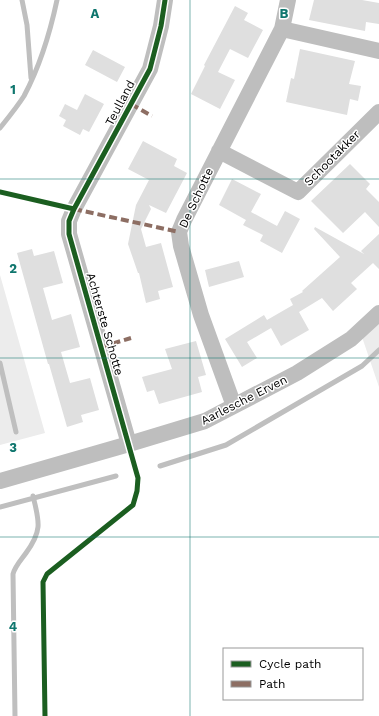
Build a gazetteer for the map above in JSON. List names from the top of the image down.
{
  "streets": {
    "street": [
      "Teulland",
      "Schootakker",
      "De Schotte",
      "Achterste Schotte",
      "Aarlesche Erven"
    ]
  },
  "crossings": [
    ["Teulland", "Achterste Schotte"],
    ["Schootakker", "De Schotte"],
    ["De Schotte", "Aarlesche Erven"],
    ["Achterste Schotte", "Aarlesche Erven"]
  ],
  "legend": ["Cycle path", "Path"],
  "grid": {
    "columns": ["A", "B"],
    "rows": [
      "1",
      "2",
      "3",
      "4"
    ]
  }
}
